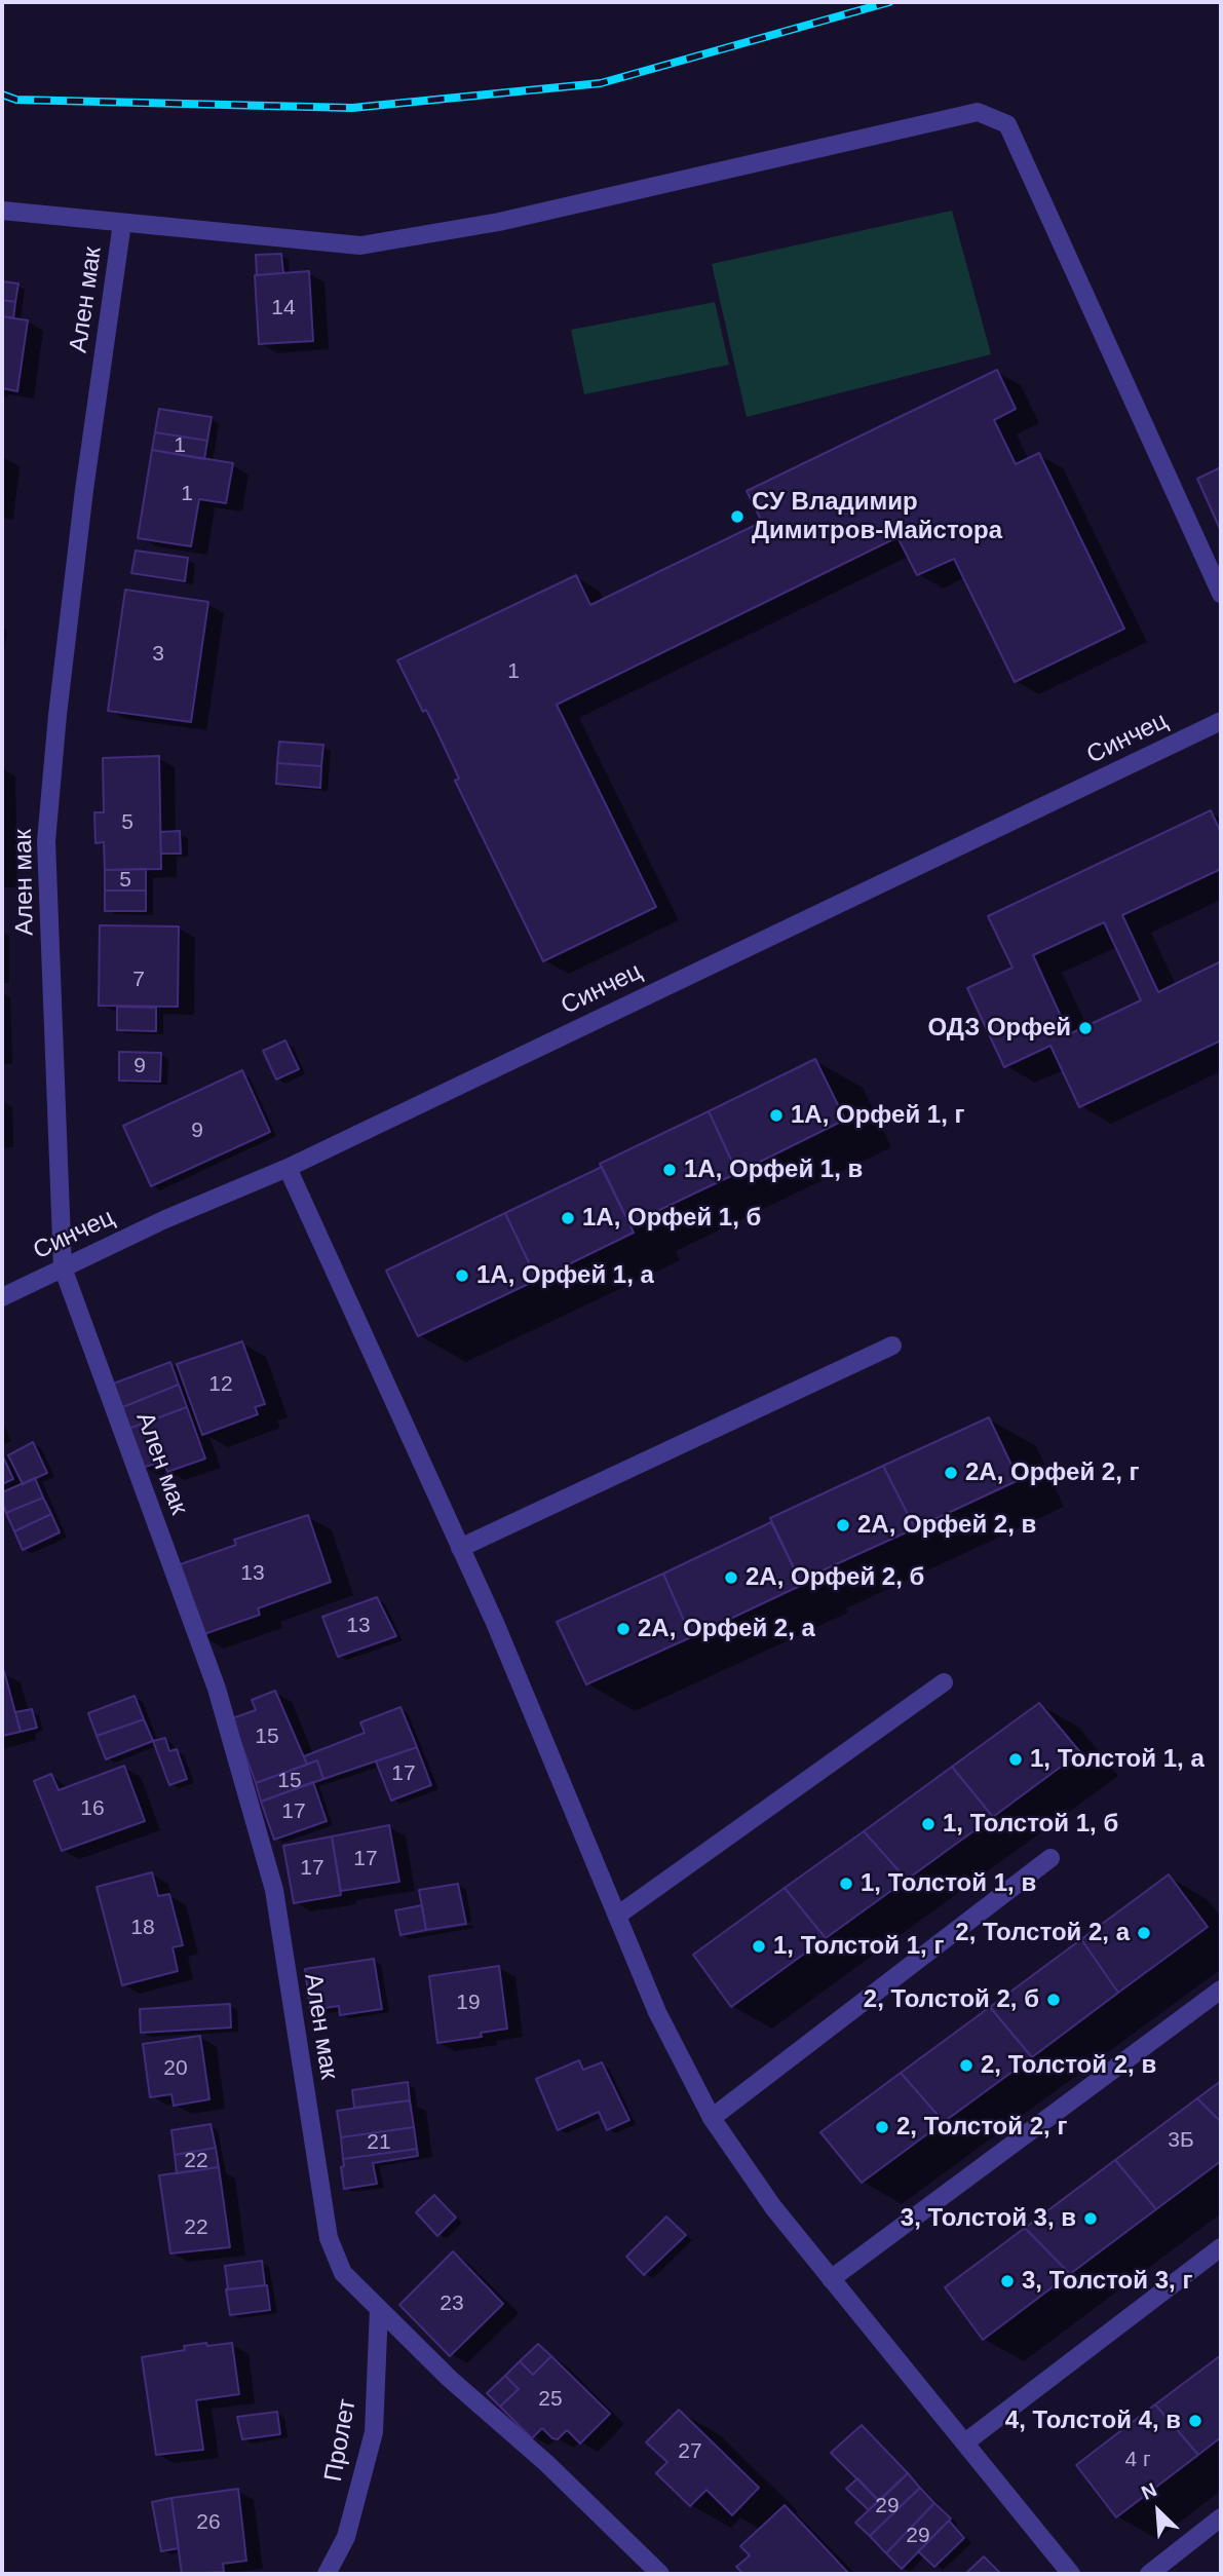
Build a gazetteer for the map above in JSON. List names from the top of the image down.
{
  "streets": {
    "street": ["Ален мак", "Синчец", "Пролет"]
  },
  "crossings": [
    ["Ален мак", "Синчец"],
    ["Ален мак", "Пролет"]
  ],
  "places": [
    "СУ Владимир Димитров-Майстора",
    "ОДЗ Орфей",
    "1А, Орфей 1, г",
    "1А, Орфей 1, в",
    "1А, Орфей 1, б",
    "1А, Орфей 1, а",
    "2А, Орфей 2, г",
    "2А, Орфей 2, в",
    "2А, Орфей 2, б",
    "2А, Орфей 2, а",
    "1, Толстой 1, а",
    "1, Толстой 1, б",
    "1, Толстой 1, в",
    "2, Толстой 2, а",
    "1, Толстой 1, г",
    "2, Толстой 2, б",
    "2, Толстой 2, в",
    "2, Толстой 2, г",
    "3, Толстой 3, в",
    "3, Толстой 3, г",
    "4, Толстой 4, в"
  ],
  "house_numbers": [
    "14",
    "1",
    "1",
    "3",
    "1",
    "5",
    "5",
    "7",
    "9",
    "9",
    "12",
    "13",
    "13",
    "15",
    "17",
    "15",
    "16",
    "17",
    "17",
    "17",
    "18",
    "19",
    "20",
    "3Б",
    "21",
    "22",
    "22",
    "23",
    "25",
    "27",
    "4 г",
    "29",
    "26",
    "29"
  ],
  "north": "top left"
}
